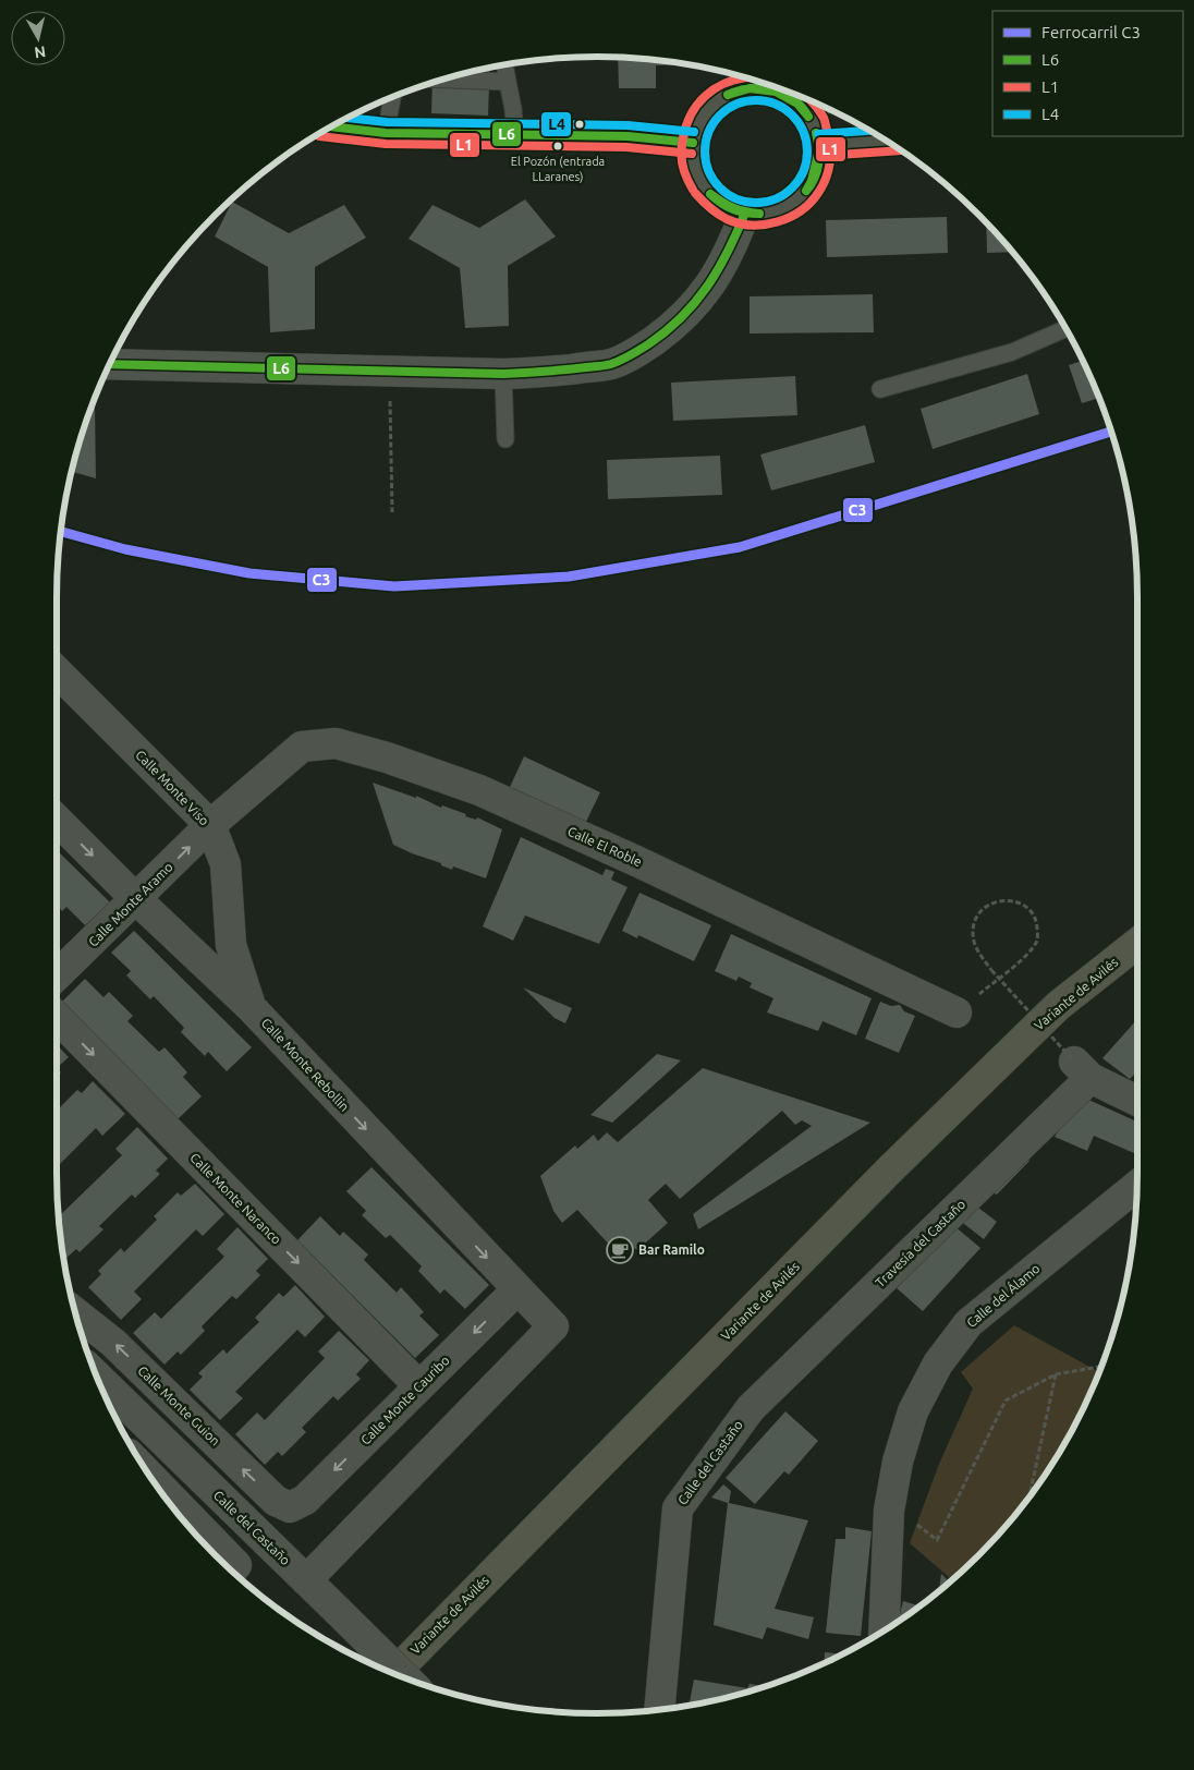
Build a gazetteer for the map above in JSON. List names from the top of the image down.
{
  "streets": {
    "highway": ["Variante de Avilés"],
    "street": [
      "Calle Monte Viso",
      "Calle El Roble",
      "Calle Monte Aramo",
      "Calle Monte Rebollin",
      "Calle Monte Naranco",
      "Travesía del Castaño",
      "Calle del Álamo",
      "Calle Monte Cauribo",
      "Calle Monte Guion",
      "Calle del Castaño"
    ]
  },
  "crossings": [
    ["Calle Monte Viso", "Calle El Roble"],
    ["Calle Monte Viso", "Calle Monte Aramo"],
    ["Calle Monte Viso", "Calle Monte Rebollin"],
    ["Calle El Roble", "Calle Monte Aramo"],
    ["Calle Monte Aramo", "Calle Monte Rebollin"],
    ["Calle Monte Rebollin", "Calle Monte Cauribo"],
    ["Calle Monte Rebollin", "Calle del Castaño"],
    ["Calle Monte Naranco", "Calle Monte Cauribo"],
    ["Travesía del Castaño", "Calle del Castaño"],
    ["Calle Monte Cauribo", "Calle Monte Guion"]
  ],
  "one_way": [
    "Calle Monte Aramo",
    "Calle Monte Rebollin",
    "Calle Monte Naranco",
    "Calle Monte Cauribo"
  ],
  "places": {
    "other": ["El Pozón (entrada LLaranes)"],
    "cafe": ["Bar Ramilo"]
  },
  "lines": [
    "transit line L1",
    "transit line L6",
    "transit line L4",
    "rail line C3"
  ],
  "legend": [
    "Ferrocarril C3",
    "L6",
    "L1",
    "L4"
  ],
  "north": "bottom"
}
